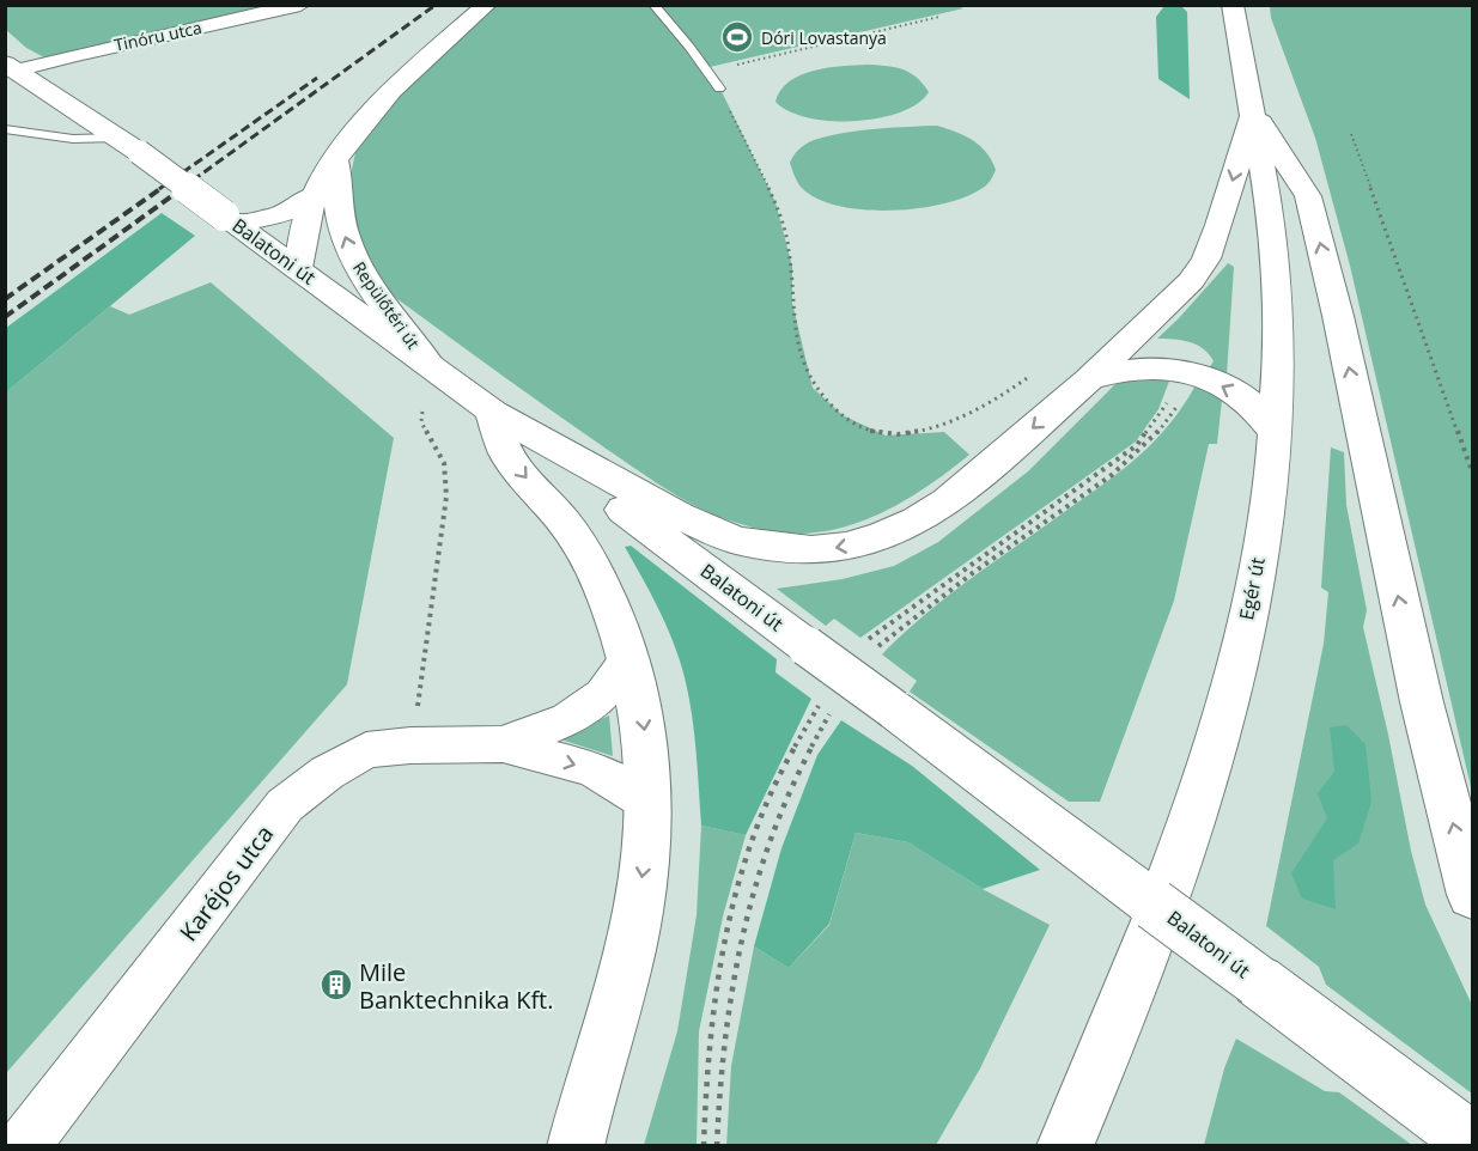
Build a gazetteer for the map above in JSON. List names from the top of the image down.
{
  "streets": {
    "main road": ["Balatoni út", "Repülőtéri út", "Egér út"],
    "street": ["Tinóru utca", "Karéjos utca"]
  },
  "crossings": [
    ["Tinóru utca", "Balatoni út"],
    ["Balatoni út", "Repülőtéri út"]
  ],
  "one_way": ["Repülőtéri út"],
  "places": {
    "sports": ["Dóri Lovastanya"],
    "building": ["Mile Banktechnika Kft."]
  }
}
